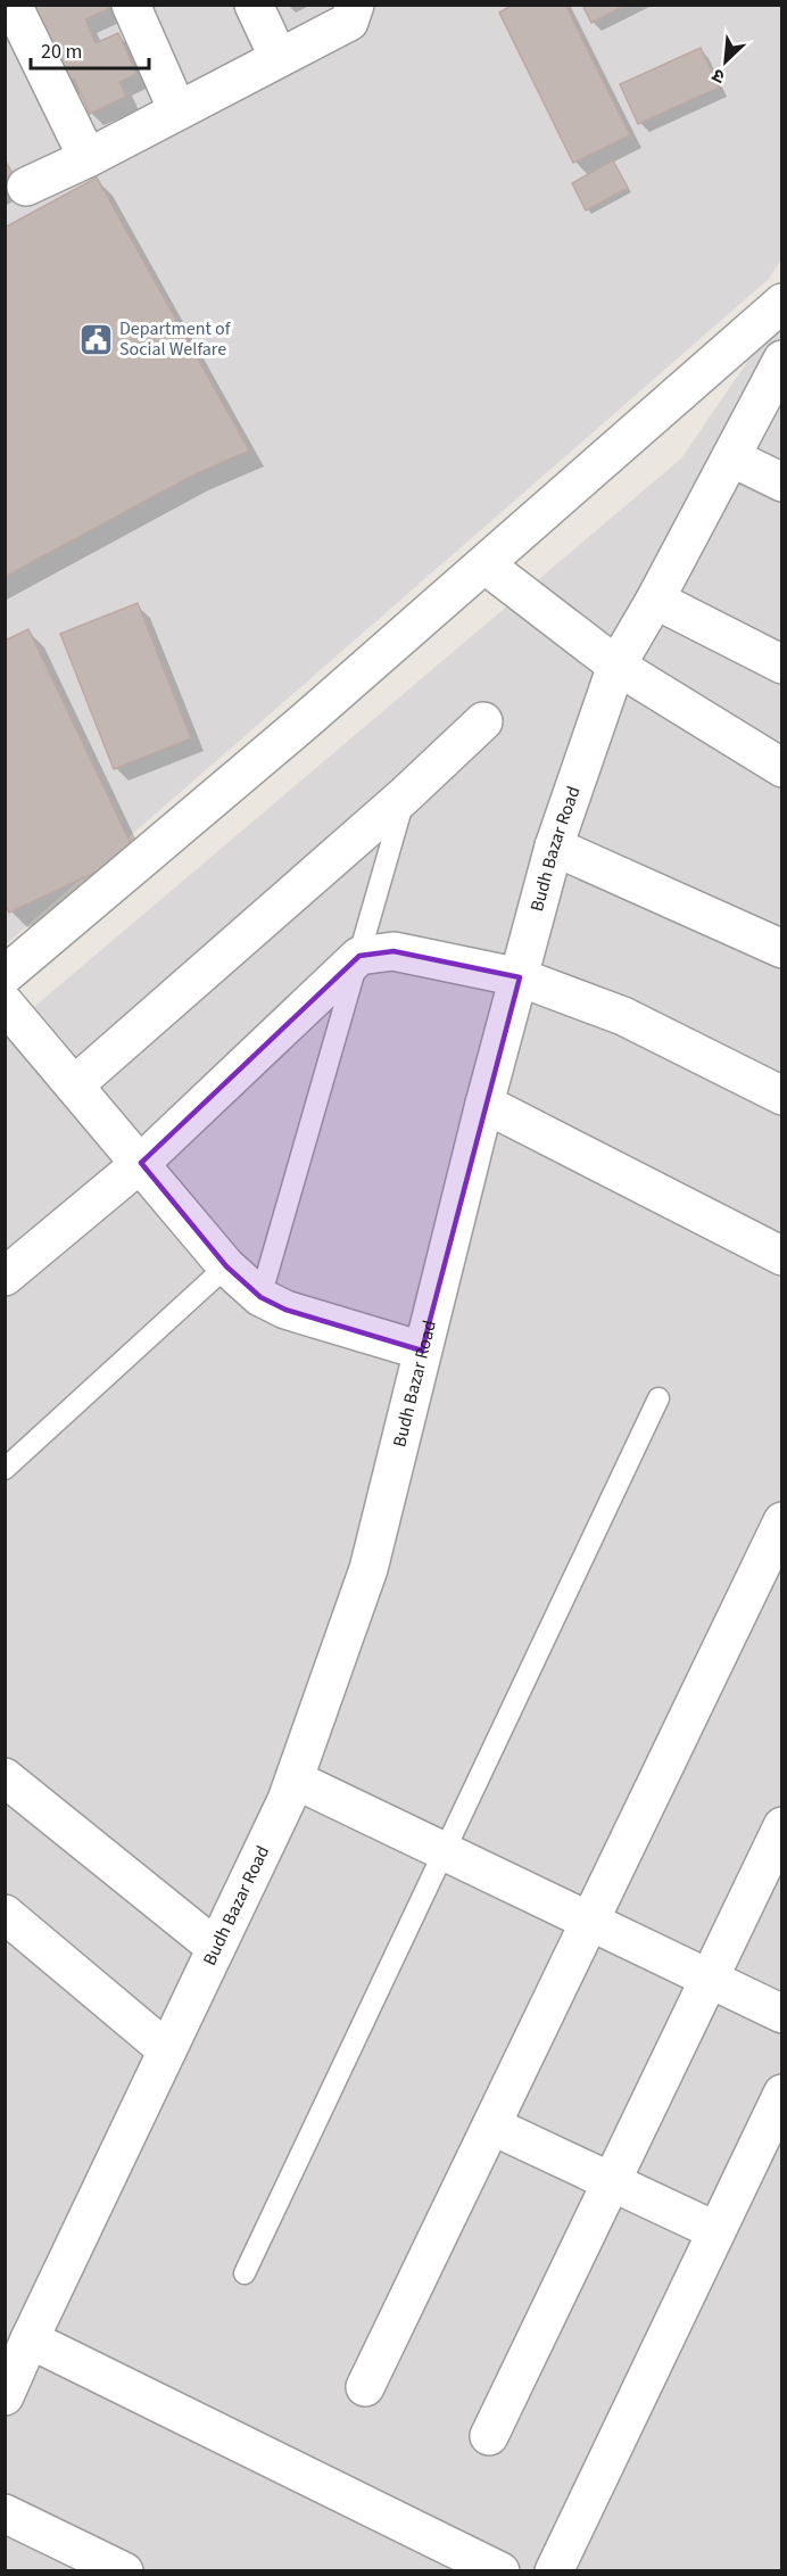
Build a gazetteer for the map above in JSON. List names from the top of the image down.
{
  "streets": {
    "street": ["Budh Bazar Road"]
  },
  "places": {
    "public building": ["Department of Social Welfare"]
  },
  "scale_bar": "20 m",
  "north": "bottom left"
}
